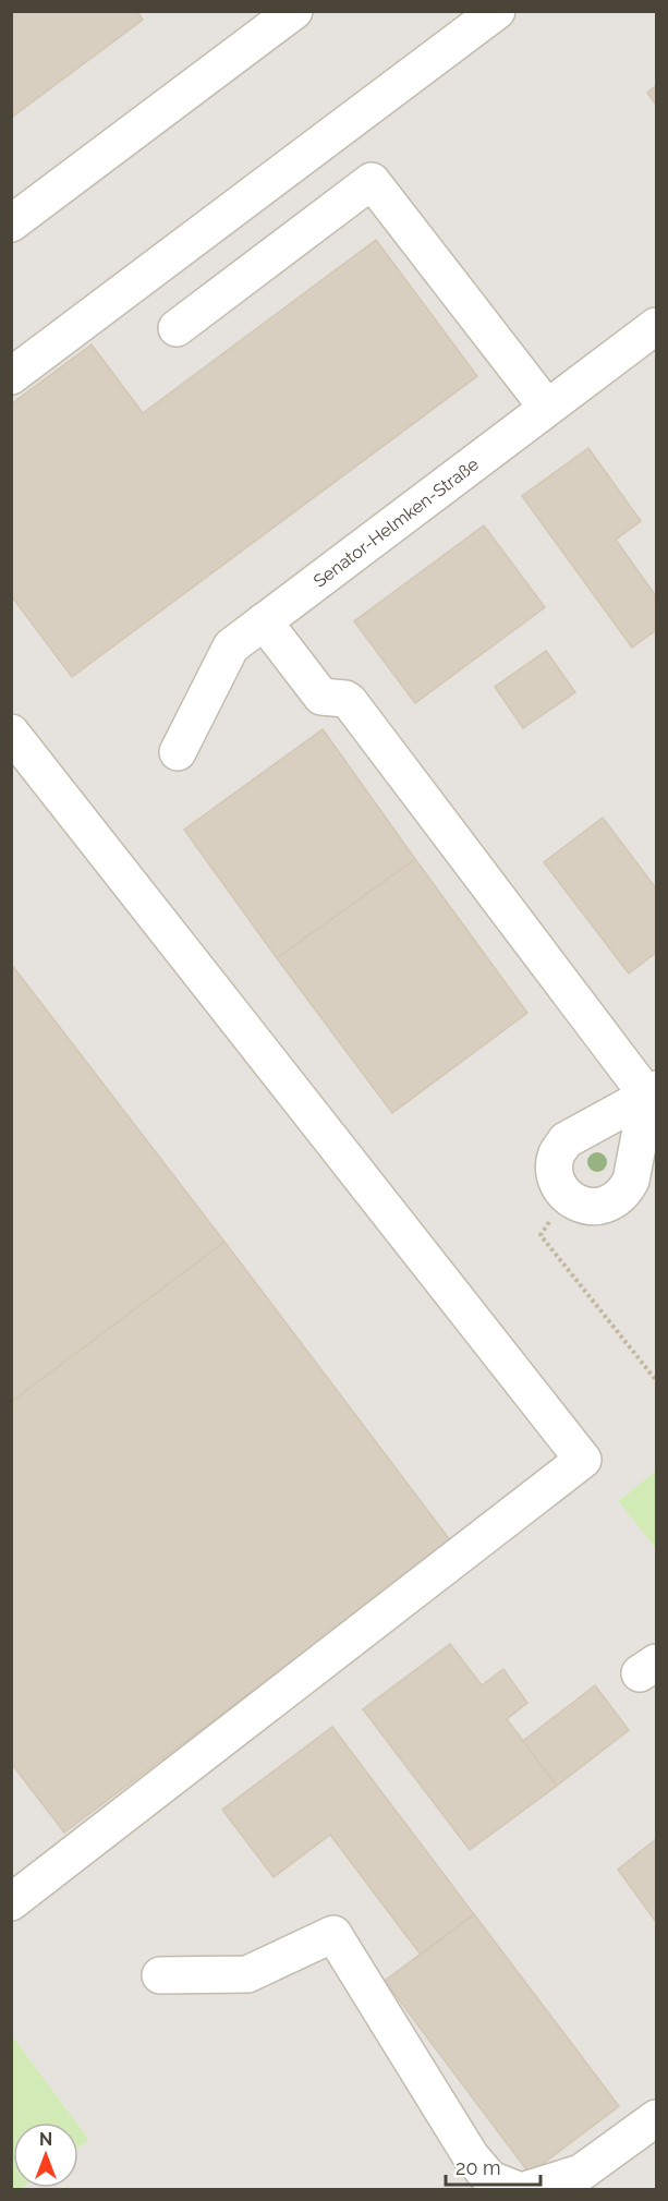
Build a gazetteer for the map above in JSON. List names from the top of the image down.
{
  "streets": {
    "street": ["Senator-Helmken-Straße"]
  },
  "scale_bar": "20 m",
  "north": "top"
}
